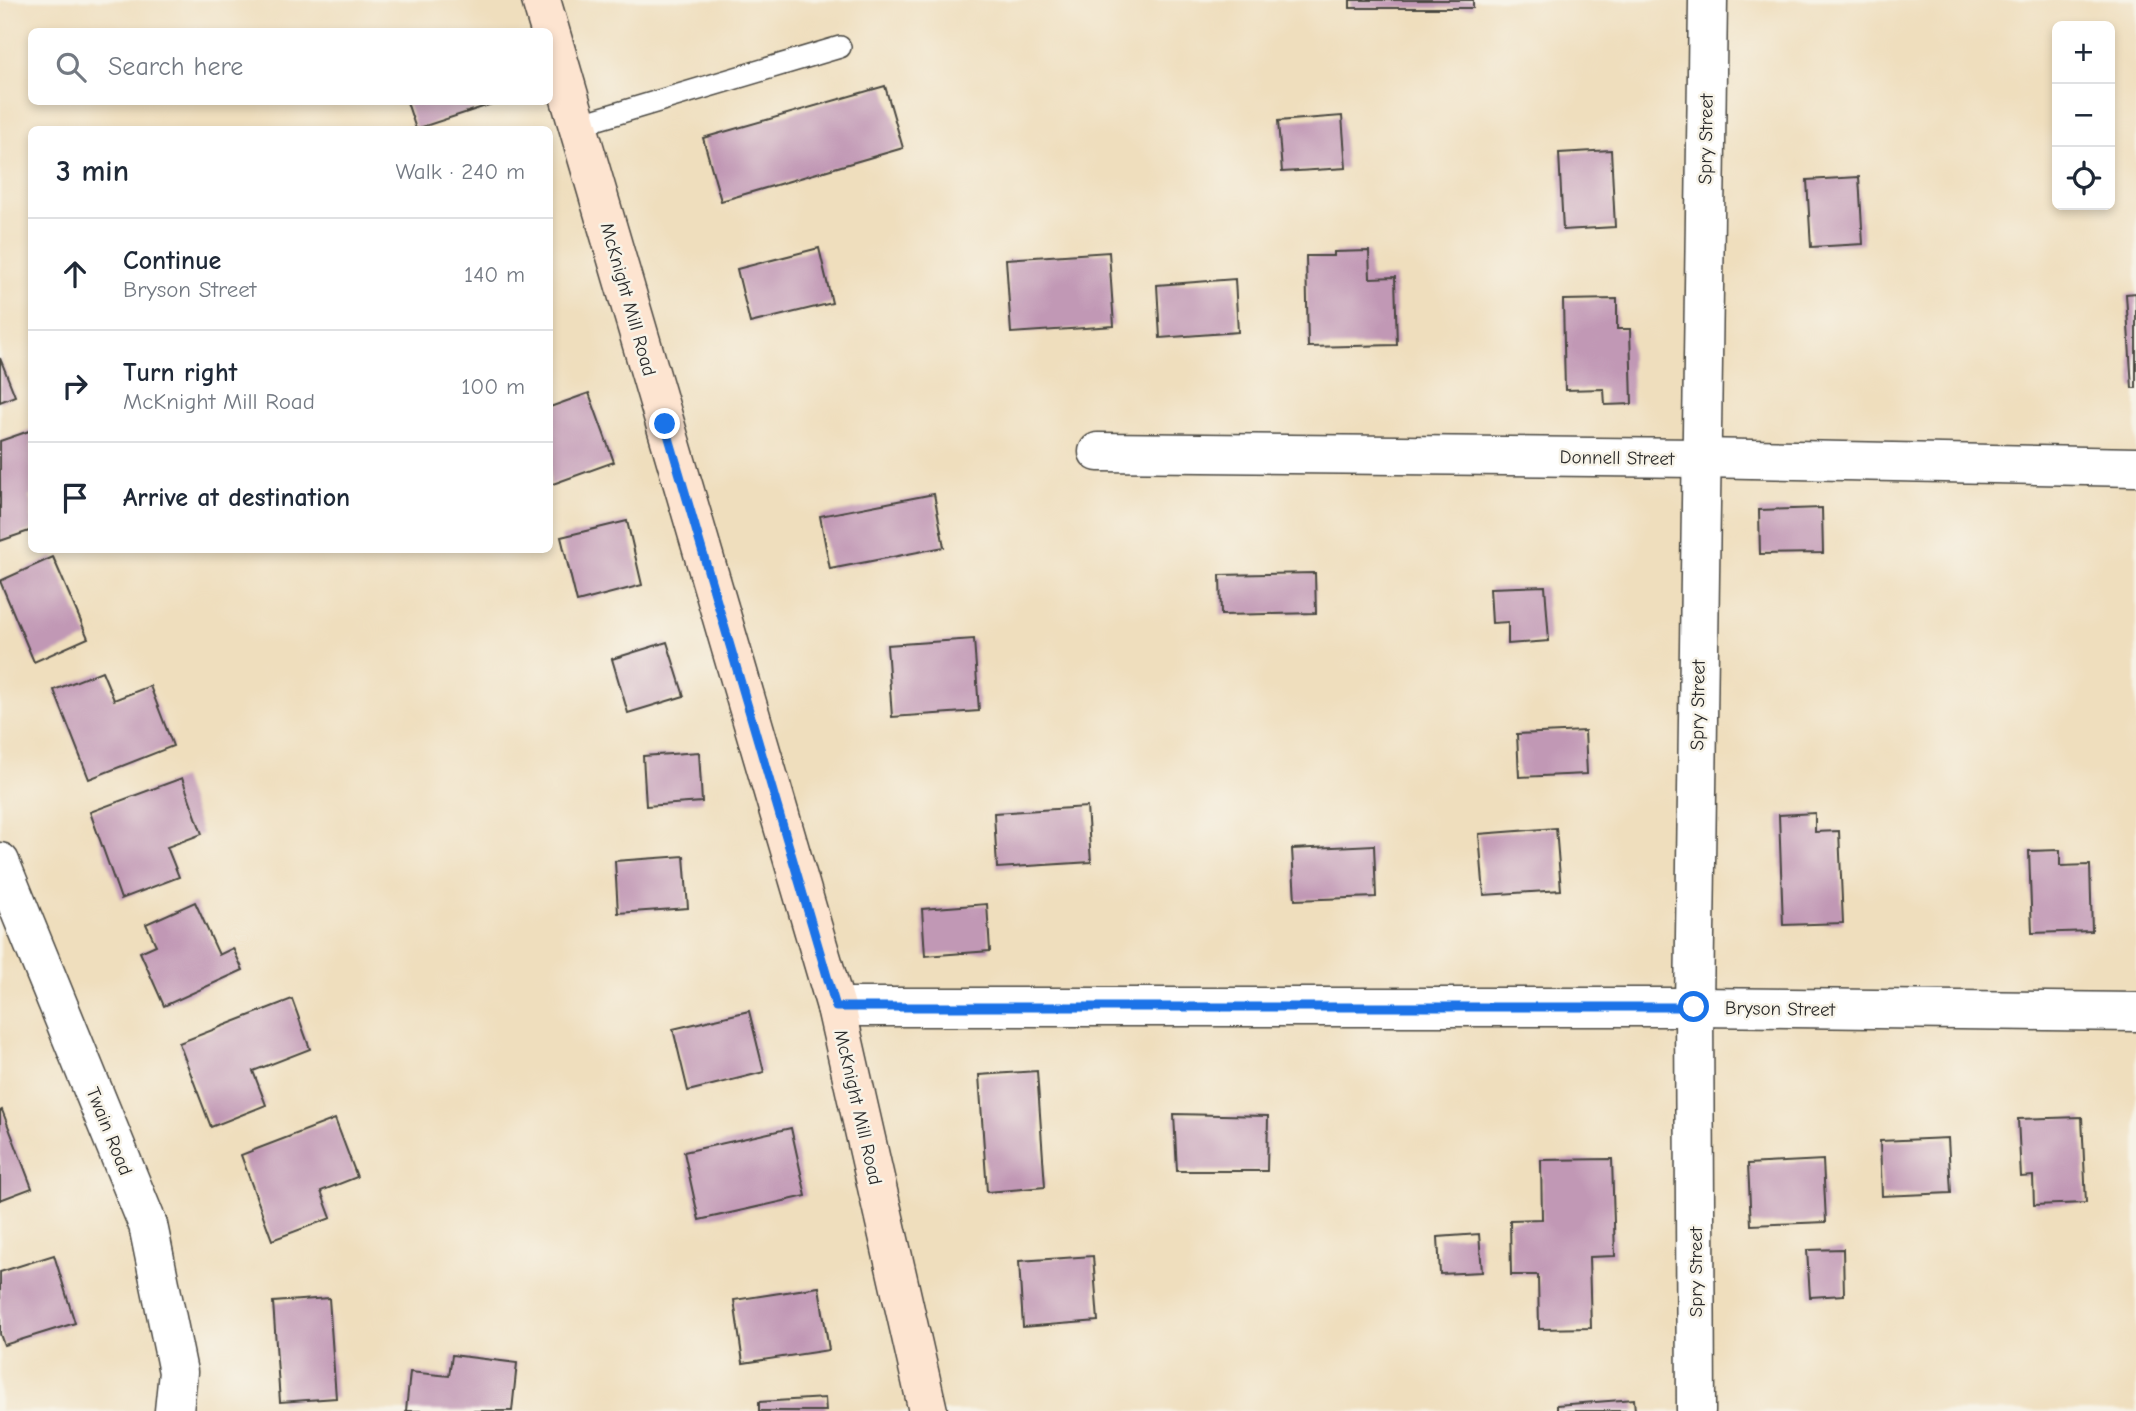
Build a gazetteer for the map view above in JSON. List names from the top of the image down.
{
  "streets": {
    "street": [
      "Spry Street",
      "McKnight Mill Road",
      "Donnell Street",
      "Bryson Street",
      "Twain Road"
    ]
  },
  "crossings": [
    ["Spry Street", "Donnell Street"],
    ["Spry Street", "Bryson Street"],
    ["McKnight Mill Road", "Bryson Street"]
  ],
  "page": {
    "map_buttons": ["+", "−"],
    "search": "Search here",
    "heading": ["3 min", "Walk · 240 m"],
    "list": [
      ["Continue", "Bryson Street", "140 m"],
      ["Turn right", "McKnight Mill Road", "100 m"],
      "Arrive at destination"
    ]
  }
}
